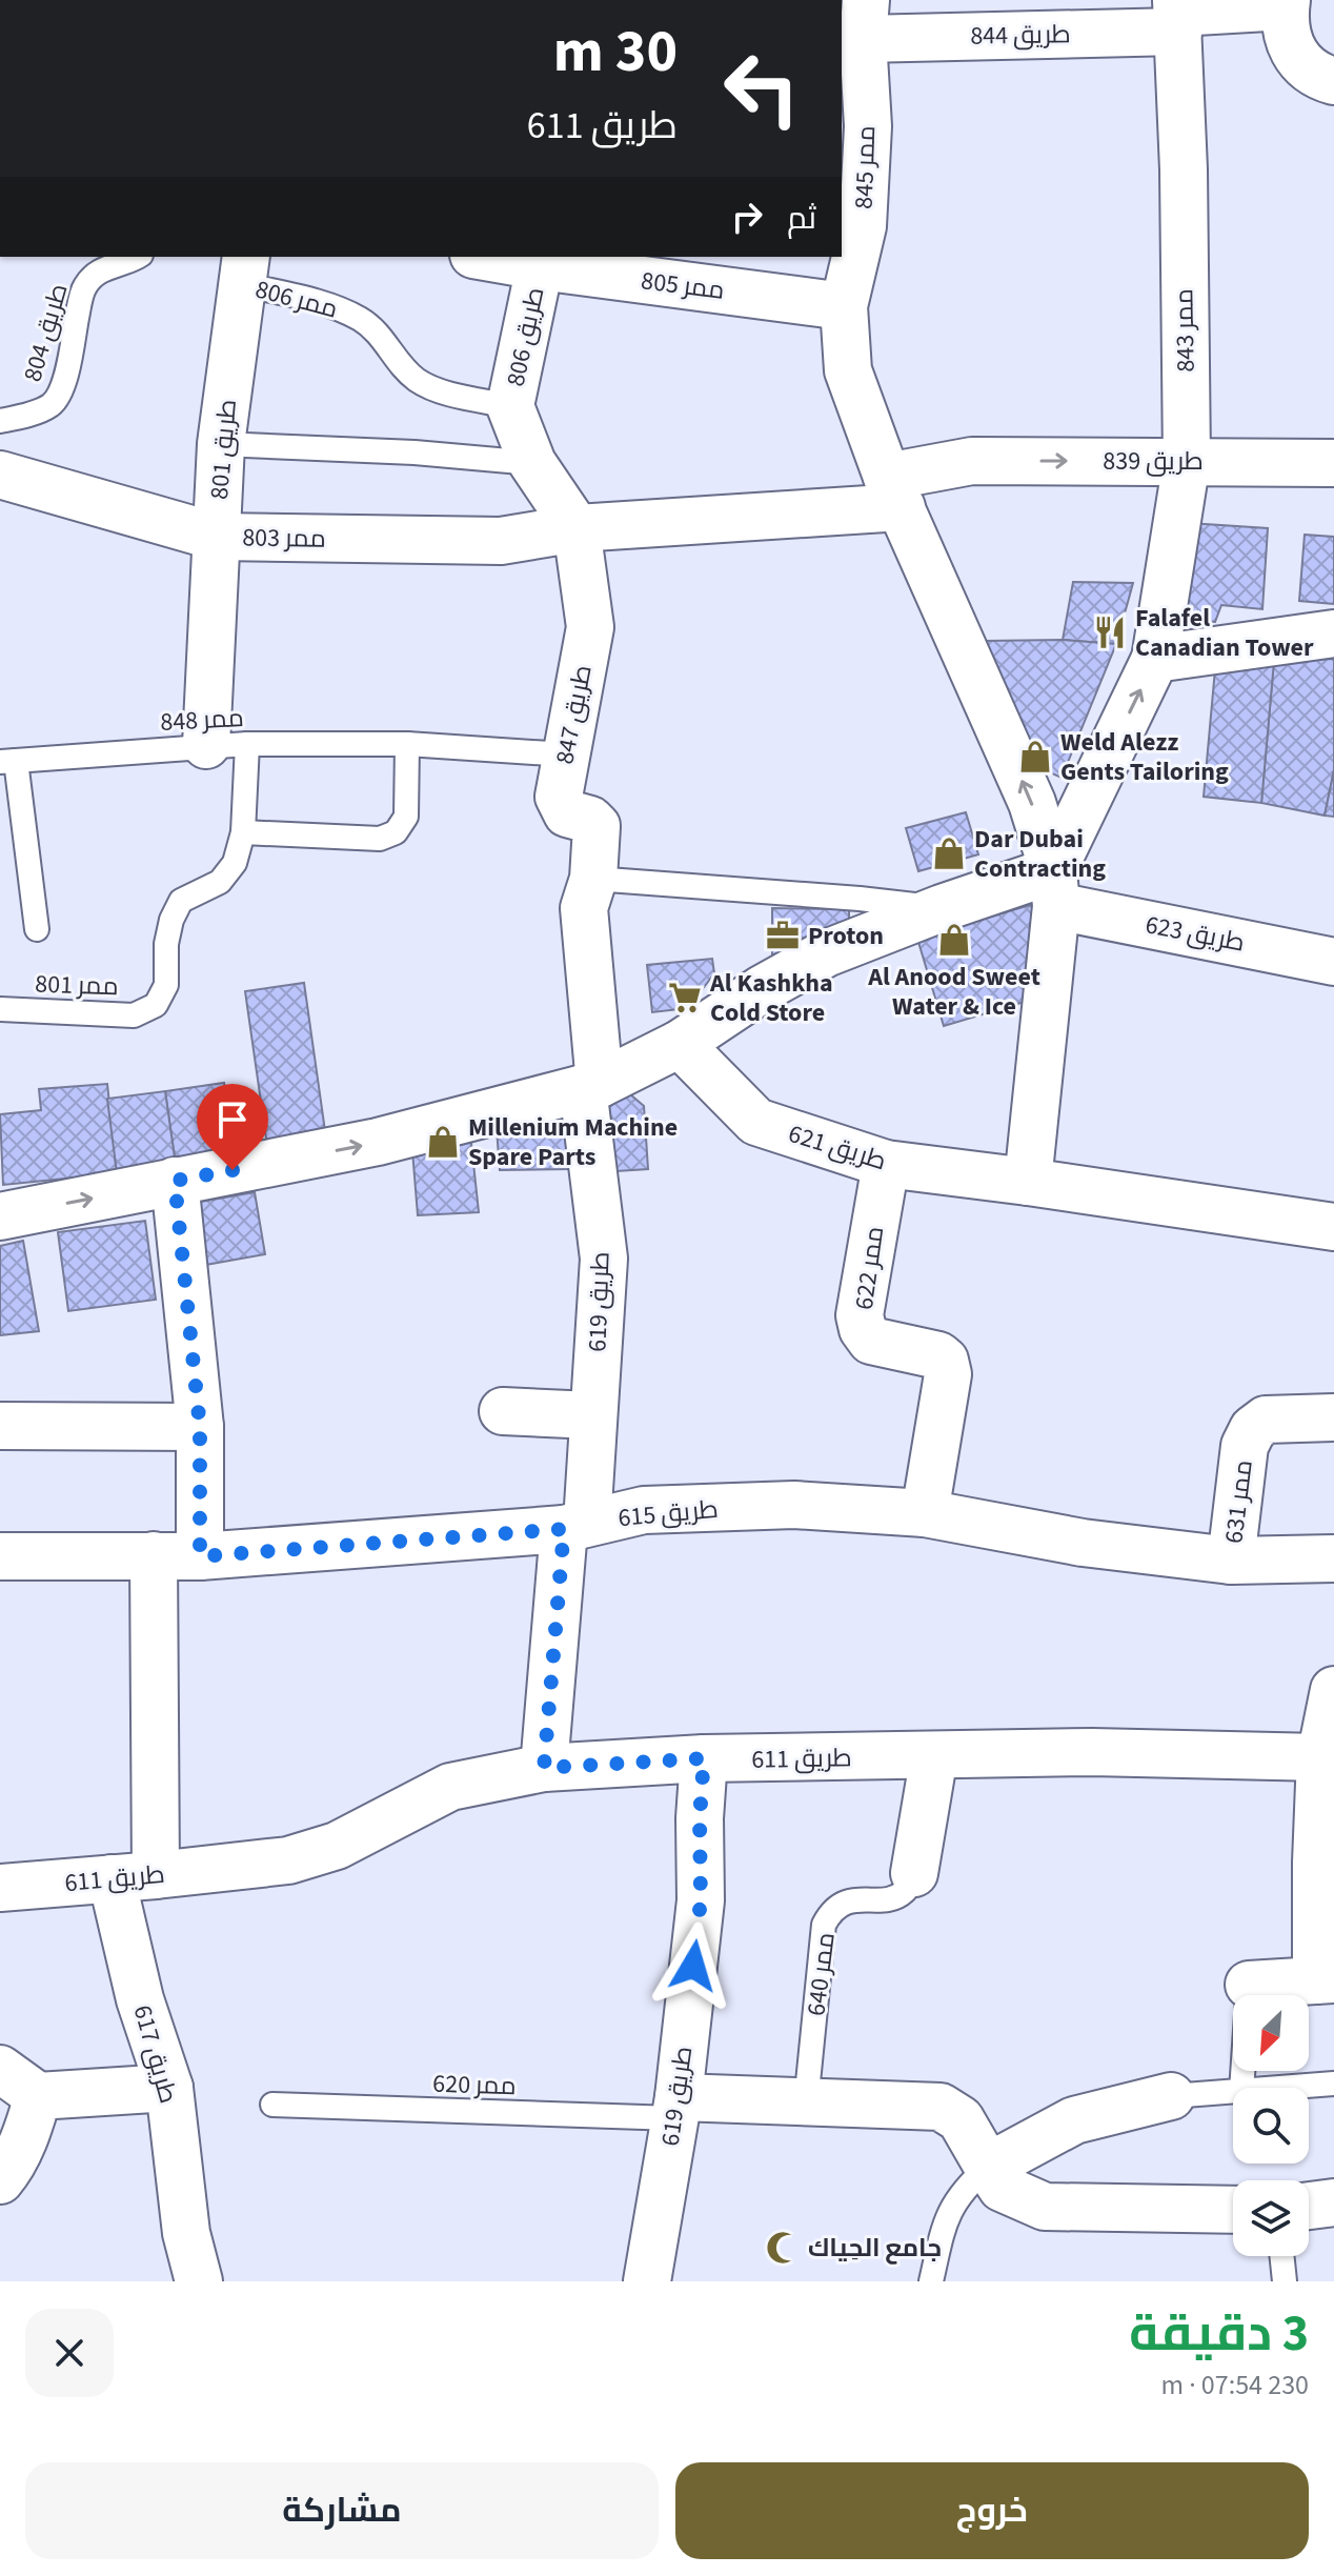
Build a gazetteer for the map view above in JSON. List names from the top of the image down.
{
  "streets": {
    "street": [
      "طريق 844",
      "ممر 845",
      "ممر 805",
      "ممر 843",
      "طريق 806",
      "طريق 801",
      "طريق 839",
      "ممر 803",
      "طريق 847",
      "طريق 623",
      "طريق 621",
      "ممر 622",
      "طريق 619",
      "ممر 631",
      "طريق 615",
      "طريق 611",
      "ممر 640",
      "طريق 617"
    ],
    "lane": [
      "ممر 806",
      "طريق 804",
      "ممر 848",
      "ممر 801",
      "ممر 620"
    ]
  },
  "crossings": [
    ["طريق 844", "ممر 845"],
    ["طريق 844", "ممر 843"],
    ["ممر 845", "ممر 805"],
    ["ممر 845", "ممر 843"],
    ["ممر 845", "طريق 839"],
    ["ممر 845", "ممر 803"],
    ["ممر 845", "طريق 623"],
    ["ممر 805", "طريق 806"],
    ["ممر 806", "طريق 806"],
    ["ممر 806", "طريق 801"],
    ["ممر 843", "طريق 839"],
    ["ممر 843", "طريق 623"],
    ["طريق 801", "ممر 803"],
    ["طريق 801", "ممر 848"],
    ["طريق 801", "ممر 801"],
    ["طريق 839", "ممر 803"],
    ["ممر 803", "طريق 847"],
    ["طريق 847", "ممر 848"],
    ["طريق 847", "طريق 619"],
    ["ممر 848", "ممر 801"],
    ["طريق 621", "ممر 622"],
    ["ممر 622", "طريق 615"],
    ["طريق 619", "طريق 615"],
    ["طريق 619", "طريق 611"],
    ["طريق 619", "ممر 620"],
    ["ممر 631", "طريق 615"],
    ["طريق 611", "ممر 640"],
    ["طريق 611", "طريق 617"]
  ],
  "one_way": ["ممر 845", "طريق 839"],
  "places": {
    "restaurant": ["Falafel Canadian Tower"],
    "shop": [
      "Weld Alezz Gents Tailoring",
      "Dar Dubai Contracting",
      "Al Anood Sweet Water & Ice",
      "Millenium Machine Spare Parts"
    ],
    "office": ["Proton"],
    "supermarket": ["Al Kashkha Cold Store"],
    "mosque": ["جامع الحِياك"]
  },
  "north": "bottom left",
  "page": {
    "turn": ["30 m", "طريق 611"],
    "then": "ثم",
    "heading": ["3 دقيقة", "230 m · 07:54"],
    "buttons": ["خروج", "مشاركة"]
  }
}
